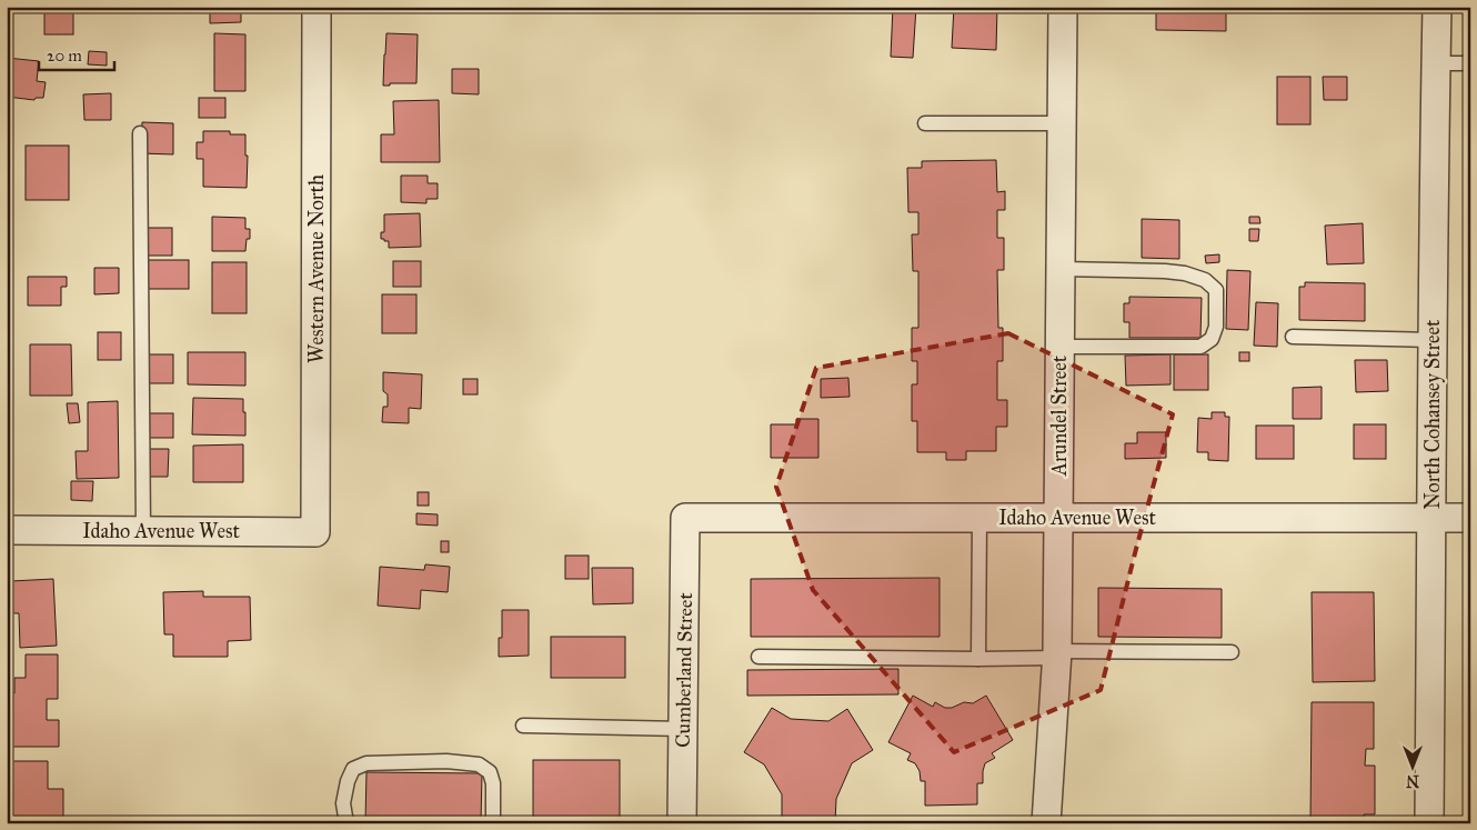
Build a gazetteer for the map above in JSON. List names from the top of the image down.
{
  "streets": {
    "street": [
      "Western Avenue North",
      "North Cohansey Street",
      "Arundel Street",
      "Idaho Avenue West",
      "Cumberland Street"
    ]
  },
  "crossings": [
    ["Western Avenue North", "Idaho Avenue West"],
    ["North Cohansey Street", "Idaho Avenue West"],
    ["Arundel Street", "Idaho Avenue West"],
    ["Idaho Avenue West", "Cumberland Street"]
  ],
  "scale_bar": "20 m",
  "north": "bottom"
}
